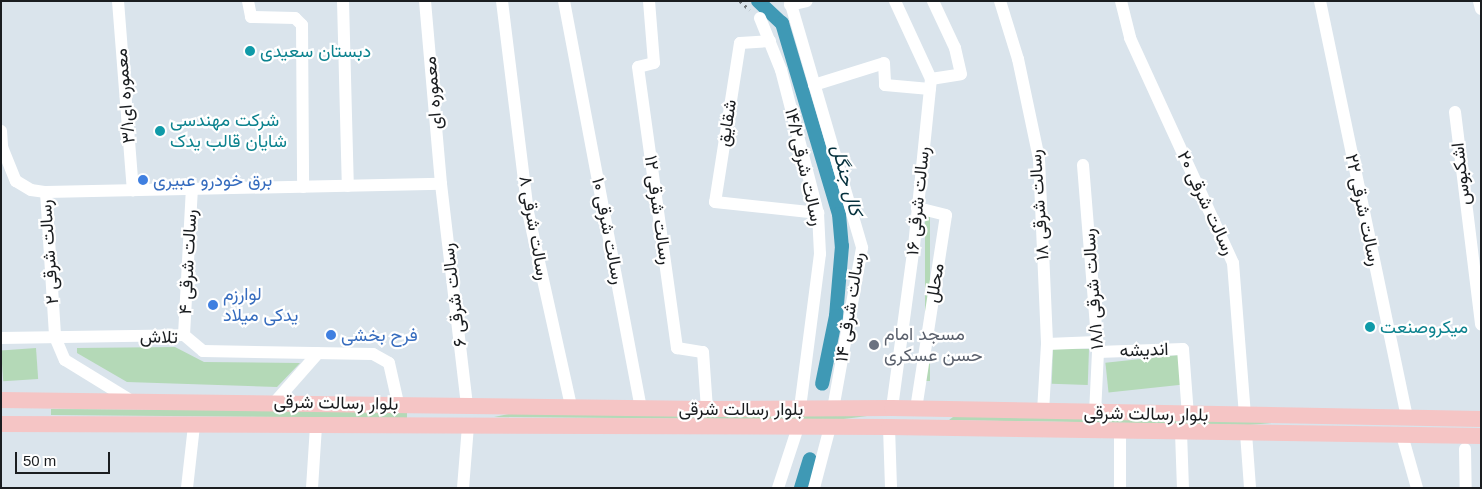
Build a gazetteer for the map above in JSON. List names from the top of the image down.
{
  "streets": {
    "main road": ["بلوار رسالت شرقی"],
    "street": [
      "معموره ای",
      "معموره ای۳/۱",
      "شقایق",
      "رسالت شرقی۱۴/۲",
      "اشکبوس",
      "رسالت شرقی ۱۶",
      "رسالت شرقی ۲۰",
      "رسالت شرقی ۱۸",
      "رسالت شرقی ۱۲",
      "رسالت شرقی ۲۲",
      "رسالت شرقی ۸",
      "رسالت شرقی ۱۰",
      "رسالت شرقی ۲",
      "رسالت شرقی ۴",
      "محلل",
      "رسالت شرقی ۱۸/۱",
      "رسالت شرقی ۶",
      "رسالت شرقی ۱۴",
      "تلاش",
      "اندیشه"
    ]
  },
  "crossings": [
    ["معموره ای", "رسالت شرقی ۶"],
    ["شقایق", "رسالت شرقی۱۴/۲"],
    ["رسالت شرقی۱۴/۲", "بلوار رسالت شرقی"],
    ["رسالت شرقی ۱۶", "محلل"],
    ["رسالت شرقی ۱۶", "بلوار رسالت شرقی"],
    ["رسالت شرقی ۲۰", "بلوار رسالت شرقی"],
    ["رسالت شرقی ۱۸", "بلوار رسالت شرقی"],
    ["رسالت شرقی ۱۲", "بلوار رسالت شرقی"],
    ["رسالت شرقی ۲۲", "بلوار رسالت شرقی"],
    ["رسالت شرقی ۸", "بلوار رسالت شرقی"],
    ["رسالت شرقی ۱۰", "بلوار رسالت شرقی"],
    ["رسالت شرقی ۲", "تلاش"],
    ["رسالت شرقی ۲", "بلوار رسالت شرقی"],
    ["رسالت شرقی ۴", "تلاش"],
    ["محلل", "بلوار رسالت شرقی"],
    ["رسالت شرقی ۱۸/۱", "اندیشه"],
    ["رسالت شرقی ۱۸/۱", "بلوار رسالت شرقی"],
    ["رسالت شرقی ۶", "بلوار رسالت شرقی"],
    ["رسالت شرقی ۱۴", "بلوار رسالت شرقی"],
    ["تلاش", "بلوار رسالت شرقی"],
    ["اندیشه", "بلوار رسالت شرقی"]
  ],
  "water": ["کال جنگل"],
  "places": [
    "دبستان سعیدی",
    "شرکت مهندسی شایان قالب یدک",
    "برق خودرو عبیری",
    "لوارزم یدکی میلاد",
    "میکروصنعت",
    "فرح بخشی",
    "مسجد امام حسن عسکری"
  ],
  "scale_bar": "50 m"
}
